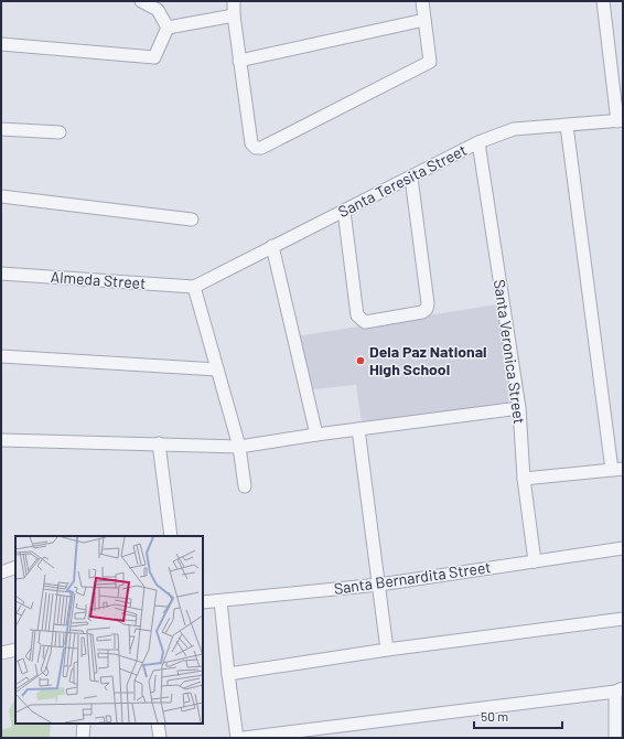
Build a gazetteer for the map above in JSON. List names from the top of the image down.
{
  "streets": {
    "street": [
      "Santa Teresita Street",
      "Almeda Street",
      "Santa Veronica Street",
      "Santa Bernardita Street"
    ]
  },
  "crossings": [
    ["Santa Teresita Street", "Almeda Street"],
    ["Santa Teresita Street", "Santa Veronica Street"],
    ["Santa Veronica Street", "Santa Bernardita Street"]
  ],
  "places": ["Dela Paz National High School"],
  "scale_bar": "50 m"
}
